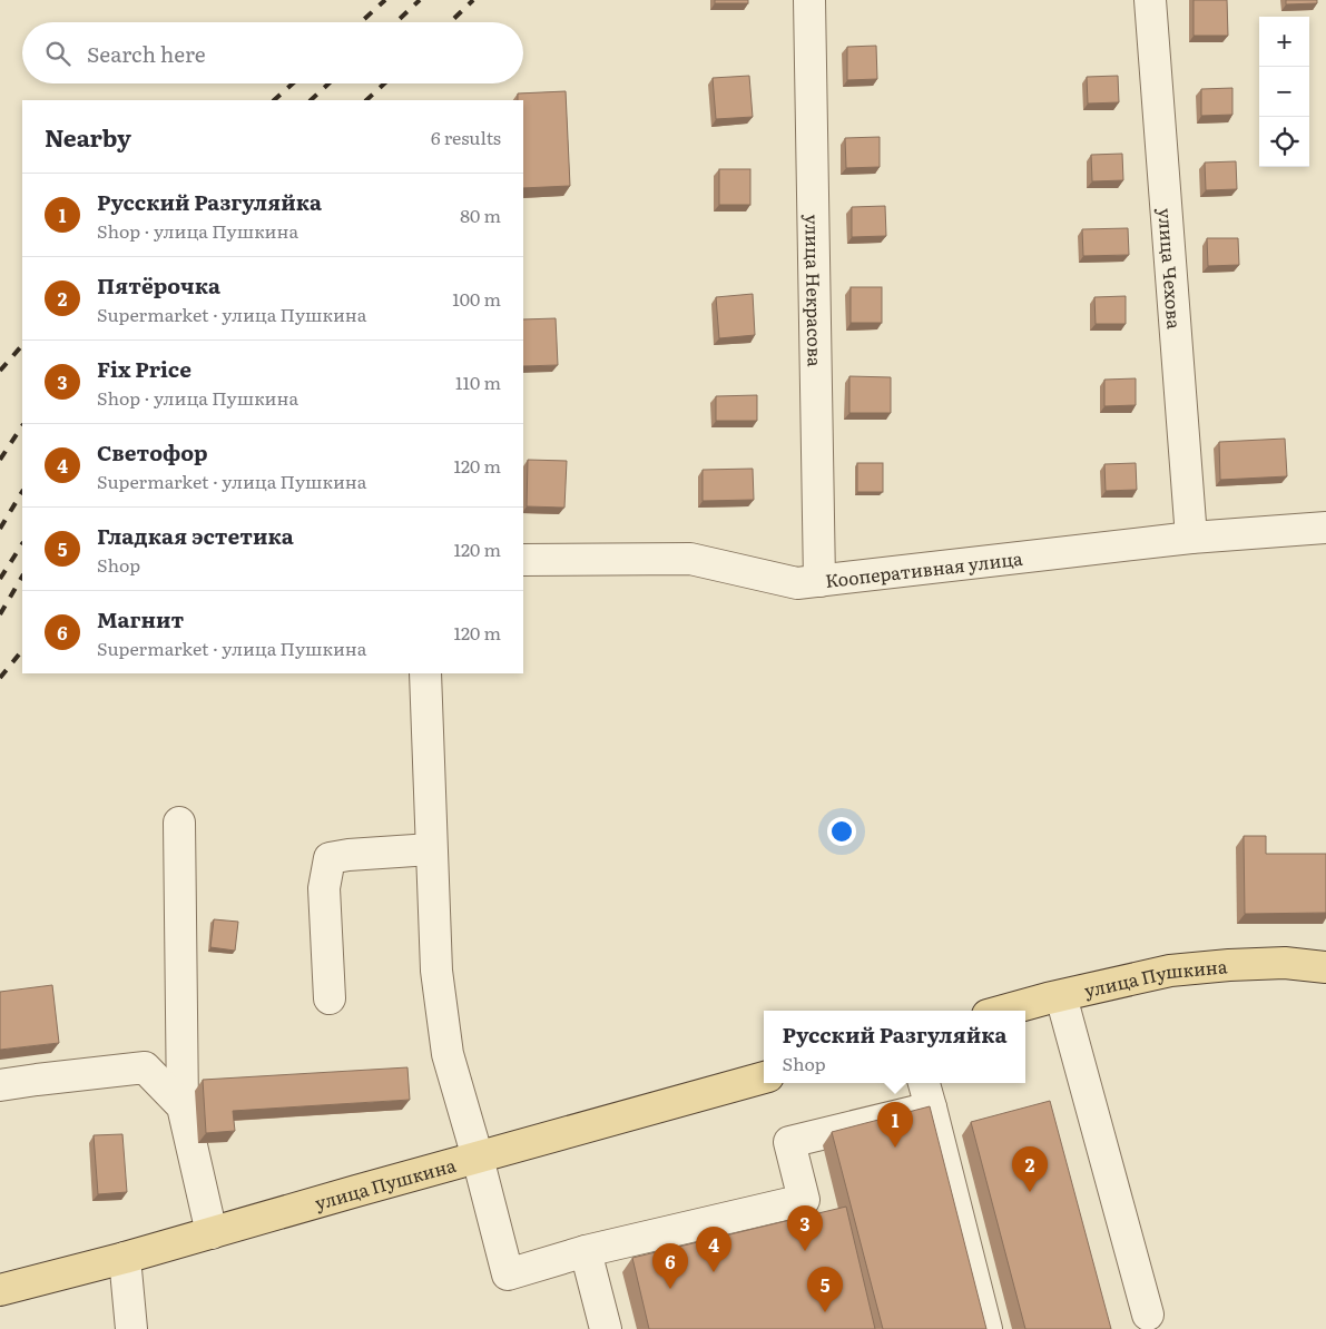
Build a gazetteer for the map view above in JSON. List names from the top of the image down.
{
  "streets": {
    "main road": ["улица Пушкина"],
    "street": ["улица Чехова", "улица Некрасова", "Кооперативная улица"]
  },
  "crossings": [
    ["улица Чехова", "Кооперативная улица"],
    ["улица Некрасова", "Кооперативная улица"]
  ],
  "page": {
    "map_buttons": ["+", "−"],
    "search": "Search here",
    "heading": ["Nearby", "6 results"],
    "list": [
      {
        "mark": "1",
        "name": "Русский Разгуляйка",
        "note": "Shop · улица Пушкина",
        "value": "80 m"
      },
      {
        "mark": "2",
        "name": "Пятёрочка",
        "note": "Supermarket · улица Пушкина",
        "value": "100 m"
      },
      {
        "mark": "3",
        "name": "Fix Price",
        "note": "Shop · улица Пушкина",
        "value": "110 m"
      },
      {
        "mark": "4",
        "name": "Светофор",
        "note": "Supermarket · улица Пушкина",
        "value": "120 m"
      },
      {
        "mark": "5",
        "name": "Гладкая эстетика",
        "note": "Shop",
        "value": "120 m"
      },
      {
        "mark": "6",
        "name": "Магнит",
        "note": "Supermarket · улица Пушкина",
        "value": "120 m"
      }
    ],
    "popup": ["Русский Разгуляйка", "Shop"],
    "pins": [
      "1",
      "2",
      "3",
      "4",
      "6",
      "5"
    ]
  }
}
